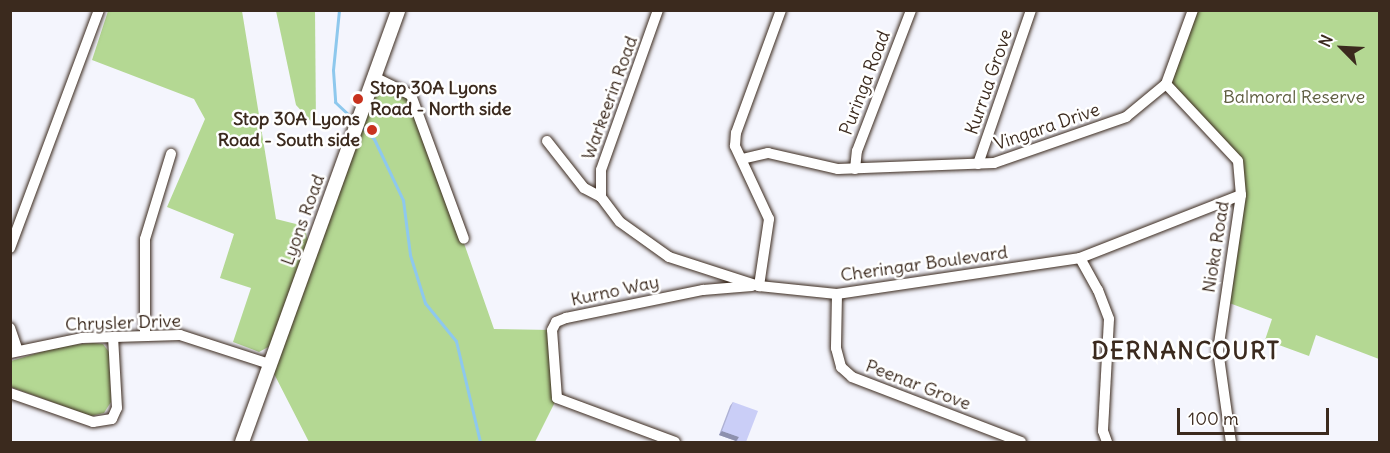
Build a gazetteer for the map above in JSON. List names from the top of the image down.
{
  "streets": {
    "street": [
      "Kurrua Grove",
      "Puringa Road",
      "Warkeerin Road",
      "Vingara Drive",
      "Lyons Road",
      "Nioka Road",
      "Cheringar Boulevard",
      "Kurno Way",
      "Chrysler Drive",
      "Peenar Grove"
    ]
  },
  "crossings": [
    ["Kurrua Grove", "Vingara Drive"],
    ["Puringa Road", "Vingara Drive"],
    ["Warkeerin Road", "Cheringar Boulevard"],
    ["Vingara Drive", "Nioka Road"],
    ["Lyons Road", "Chrysler Drive"],
    ["Nioka Road", "Cheringar Boulevard"],
    ["Cheringar Boulevard", "Kurno Way"],
    ["Cheringar Boulevard", "Peenar Grove"]
  ],
  "districts": ["DERNANCOURT"],
  "parks": ["Balmoral Reserve"],
  "places": ["Stop 30A Lyons Road - North side", "Stop 30A Lyons Road - South side"],
  "scale_bar": "100 m",
  "north": "top left"
}
